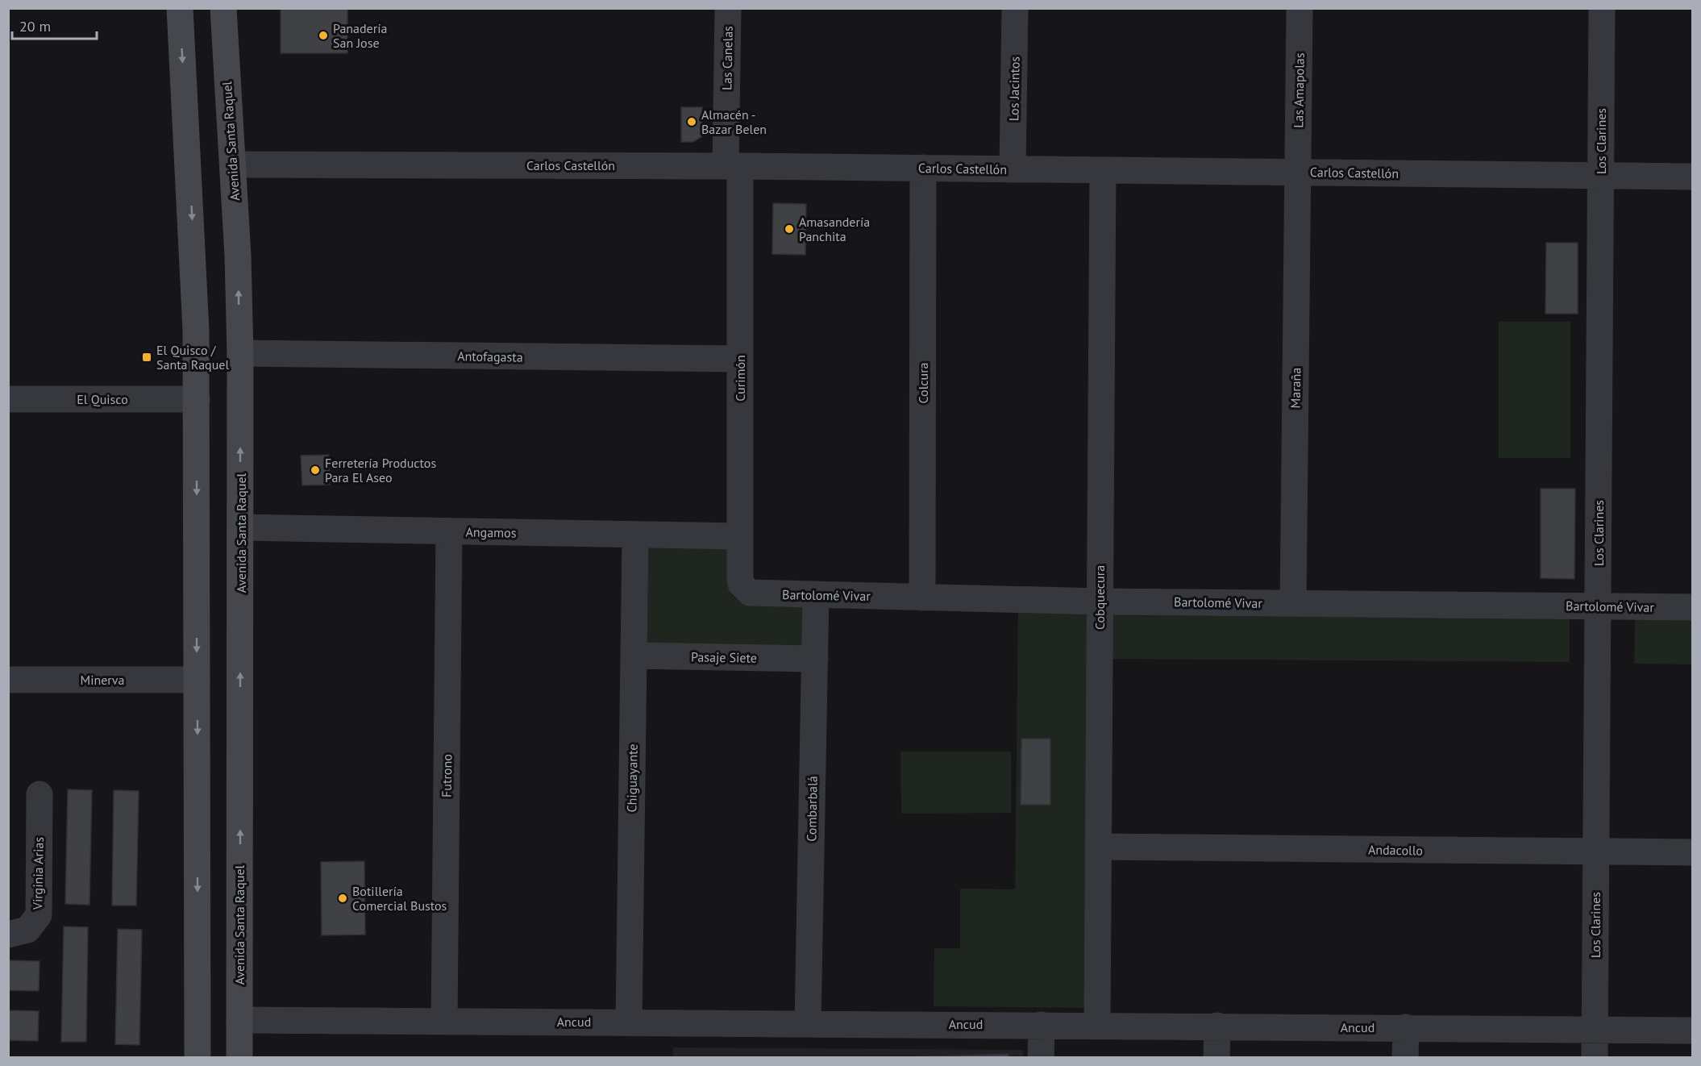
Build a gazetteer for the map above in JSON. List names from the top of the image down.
{
  "streets": {
    "main road": ["Avenida Santa Raquel"],
    "street": [
      "Las Canelas",
      "Los Jacintos",
      "Las Amapolas",
      "Los Clarines",
      "Carlos Castellón",
      "Antofagasta",
      "Curimón",
      "Colcura",
      "Maraña",
      "El Quisco",
      "Angamos",
      "Bartolomé Vivar",
      "Cobquecura",
      "Pasaje Siete",
      "Minerva",
      "Futrono",
      "Chiguayante",
      "Combarbalá",
      "Andacollo",
      "Virginia Arias",
      "Ancud"
    ]
  },
  "crossings": [
    ["Las Canelas", "Carlos Castellón"],
    ["Las Canelas", "Curimón"],
    ["Los Jacintos", "Carlos Castellón"],
    ["Las Amapolas", "Carlos Castellón"],
    ["Las Amapolas", "Maraña"],
    ["Avenida Santa Raquel", "Carlos Castellón"],
    ["Avenida Santa Raquel", "Antofagasta"],
    ["Avenida Santa Raquel", "Angamos"],
    ["Avenida Santa Raquel", "Ancud"],
    ["Los Clarines", "Carlos Castellón"],
    ["Los Clarines", "Bartolomé Vivar"],
    ["Los Clarines", "Andacollo"],
    ["Los Clarines", "Ancud"],
    ["Carlos Castellón", "Curimón"],
    ["Carlos Castellón", "Colcura"],
    ["Carlos Castellón", "Maraña"],
    ["Carlos Castellón", "Cobquecura"],
    ["Antofagasta", "Curimón"],
    ["Curimón", "Angamos"],
    ["Curimón", "Bartolomé Vivar"],
    ["Colcura", "Bartolomé Vivar"],
    ["Maraña", "Bartolomé Vivar"],
    ["Angamos", "Futrono"],
    ["Angamos", "Chiguayante"],
    ["Bartolomé Vivar", "Cobquecura"],
    ["Bartolomé Vivar", "Combarbalá"],
    ["Cobquecura", "Andacollo"],
    ["Cobquecura", "Ancud"],
    ["Pasaje Siete", "Chiguayante"],
    ["Pasaje Siete", "Combarbalá"],
    ["Futrono", "Ancud"],
    ["Chiguayante", "Ancud"],
    ["Combarbalá", "Ancud"]
  ],
  "places": {
    "other": [
      "Panadería San Jose",
      "Almacén - Bazar Belen",
      "Amasandería Panchita",
      "Ferretería Productos Para El Aseo",
      "Botillería Comercial Bustos"
    ],
    "transit": ["El Quisco / Santa Raquel"]
  },
  "scale_bar": "20 m"
}
